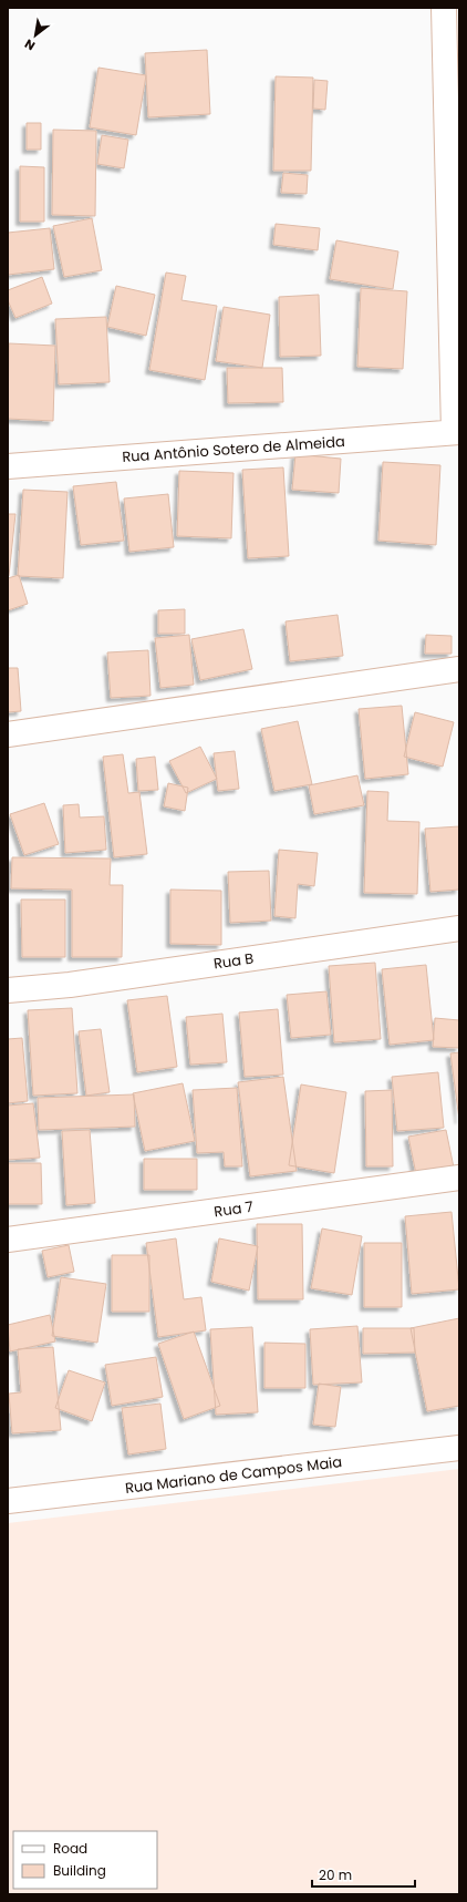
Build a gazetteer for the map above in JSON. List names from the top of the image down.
{
  "streets": {
    "street": [
      "Rua Antônio Sotero de Almeida",
      "Rua B",
      "Rua 7",
      "Rua Mariano de Campos Maia"
    ]
  },
  "legend": ["Road", "Building"],
  "scale_bar": "20 m",
  "north": "bottom left"
}
